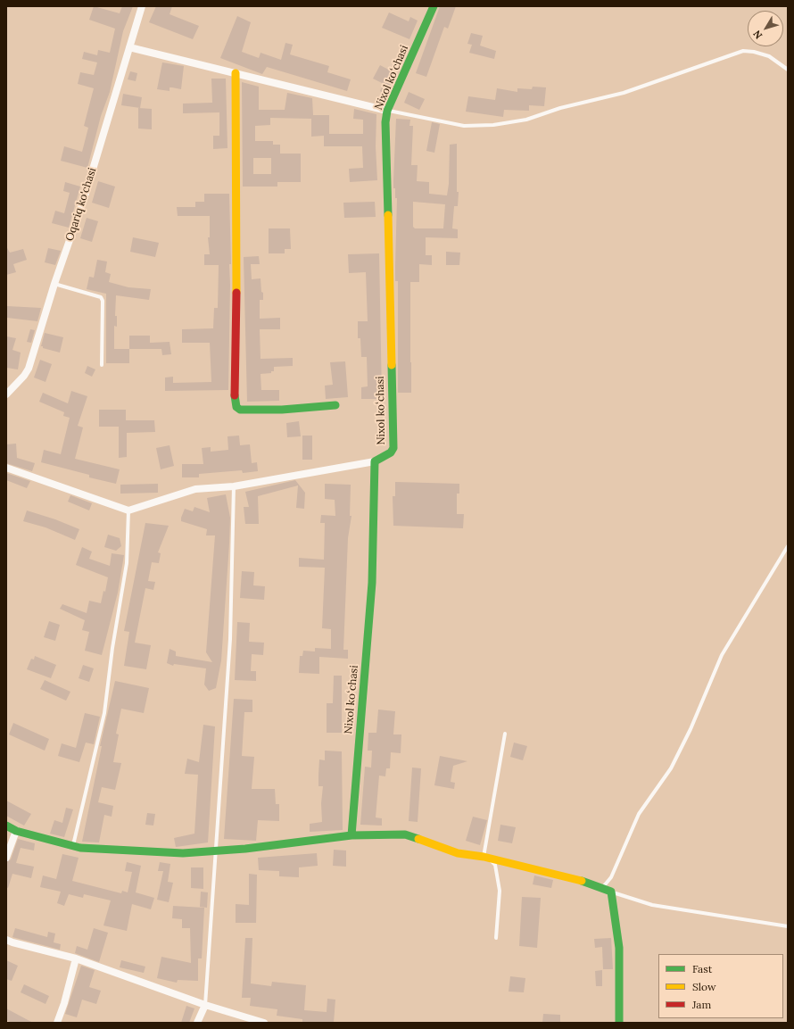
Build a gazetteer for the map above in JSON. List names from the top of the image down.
{
  "streets": {
    "street": ["Nixol koʻchasi", "Oqariq ko'chasi"]
  },
  "legend": ["Fast", "Slow", "Jam"],
  "north": "bottom left"
}
